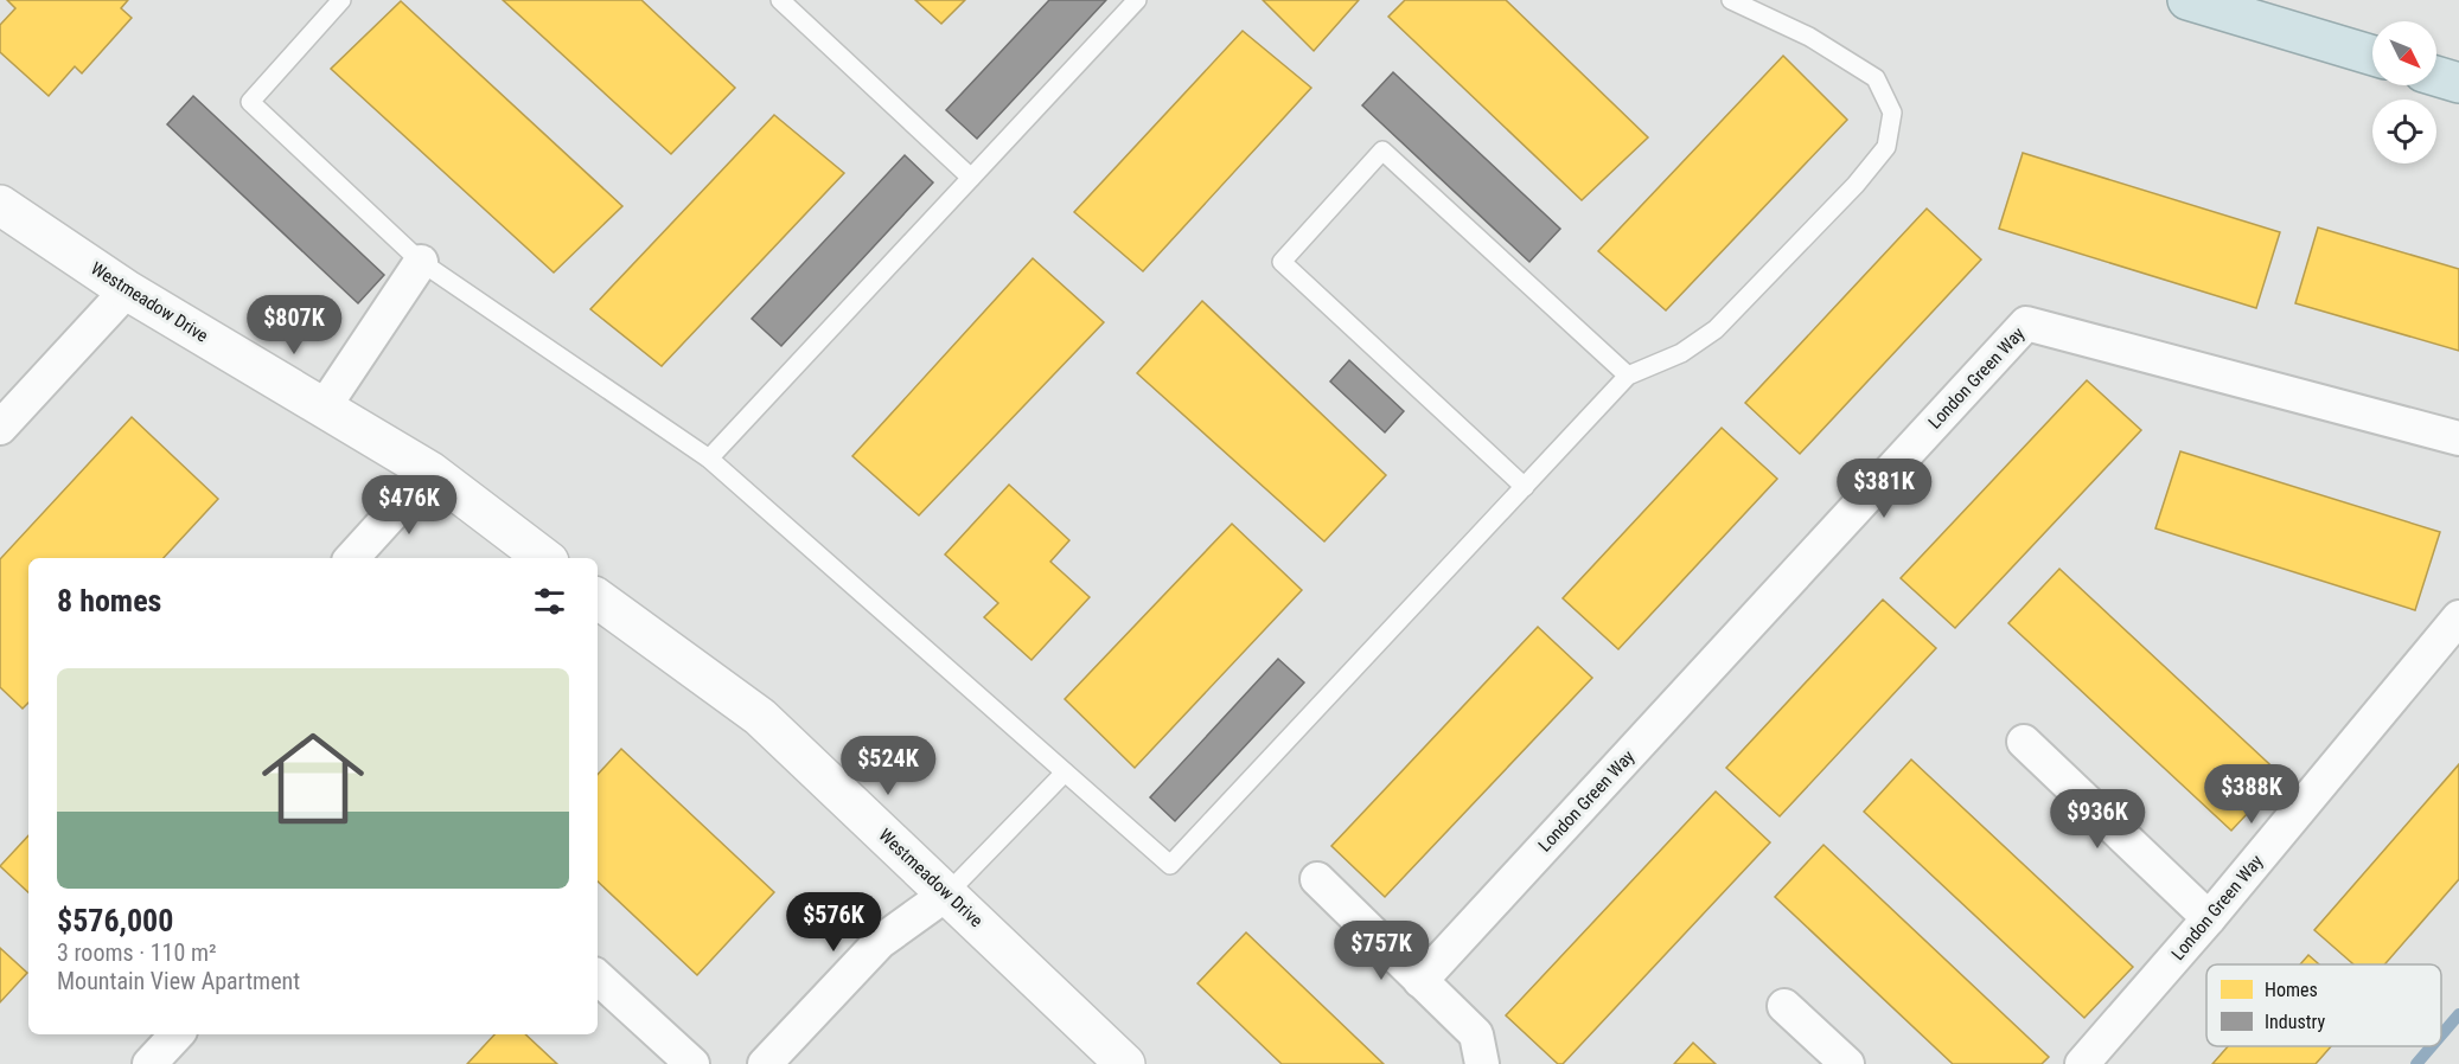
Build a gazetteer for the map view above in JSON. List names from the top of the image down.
{
  "streets": {
    "street": ["Westmeadow Drive", "London Green Way"]
  },
  "legend": ["Homes", "Industry"],
  "north": "bottom right",
  "page": {
    "price": [
      "$807K",
      "$381K",
      "$476K",
      "$524K",
      "$388K",
      "$936K",
      "$576K",
      "$757K"
    ],
    "heading": "8 homes",
    "list": [
      {
        "name": "$576,000",
        "note": "3 rooms · 110 m² · Mountain View Apartment"
      }
    ]
  }
}
